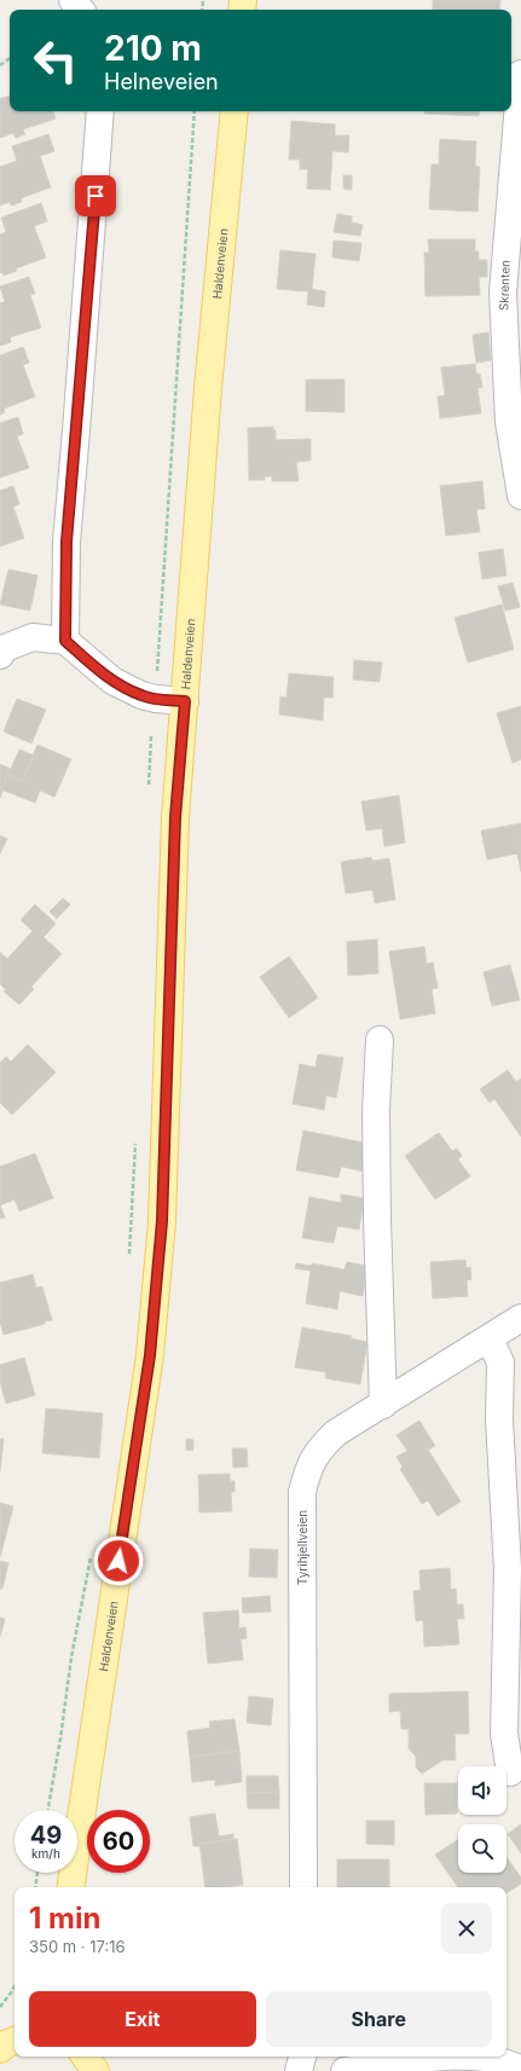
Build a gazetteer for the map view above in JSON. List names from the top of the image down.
{
  "streets": {
    "main road": ["Haldenveien"],
    "street": ["Skrenten", "Tyrihjellveien"]
  },
  "page": {
    "turn": ["210 m", "Helneveien"],
    "speed": "49 km/h",
    "limit": "60",
    "heading": ["1 min", "350 m · 17:16"],
    "buttons": ["Exit", "Share"]
  }
}
